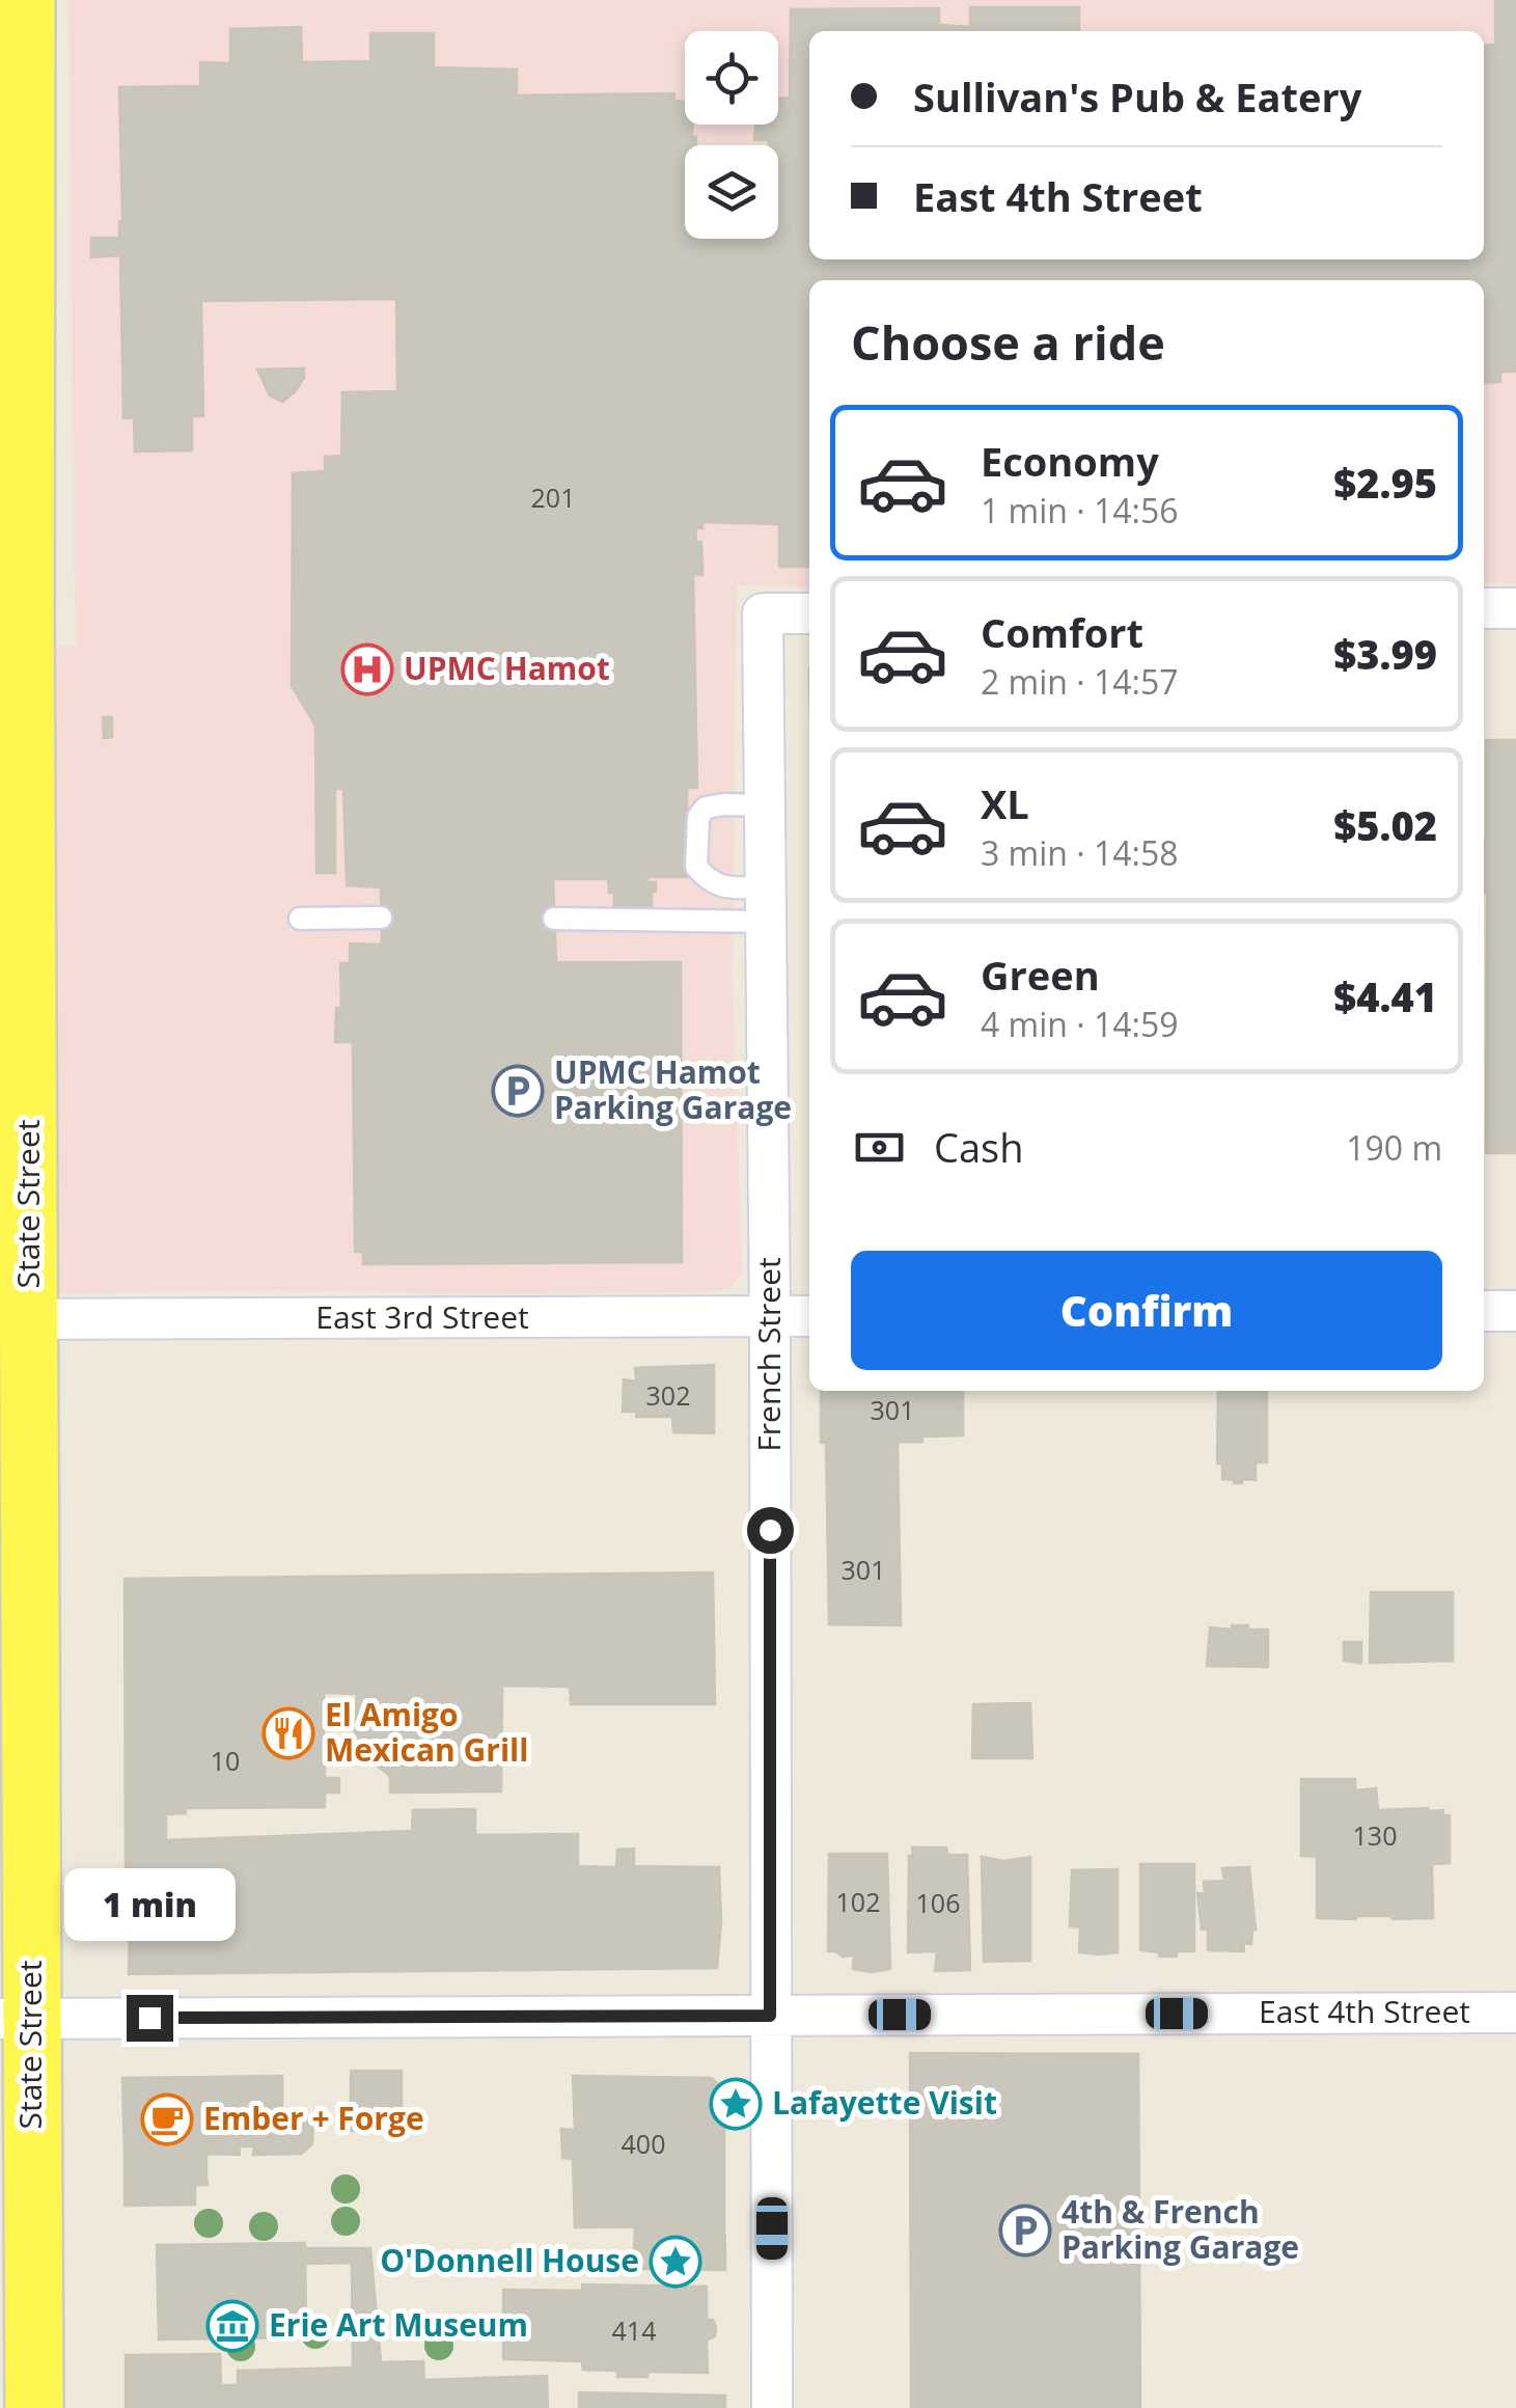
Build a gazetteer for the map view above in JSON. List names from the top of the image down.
{
  "streets": {
    "main road": ["State Street"],
    "street": ["East 3rd Street", "French Street", "East 4th Street"]
  },
  "crossings": [
    ["State Street", "East 3rd Street"],
    ["State Street", "East 4th Street"],
    ["East 3rd Street", "French Street"],
    ["French Street", "East 4th Street"]
  ],
  "places": {
    "hospital": ["UPMC Hamot"],
    "parking": ["UPMC Hamot Parking Garage", "4th & French Parking Garage"],
    "restaurant": ["El Amigo Mexican Grill"],
    "place": ["Lafayette Visit", "O'Donnell House"],
    "cafe": ["Ember + Forge"],
    "museum": ["Erie Art Museum"]
  },
  "house_numbers": [
    "201",
    "302",
    "301",
    "301",
    "10",
    "130",
    "102",
    "106",
    "400",
    "414"
  ],
  "page": {
    "banner": ["Sullivan's Pub & Eatery", "East 4th Street"],
    "heading": "Choose a ride",
    "list": [
      {
        "name": "Economy",
        "note": "1 min · 14:56",
        "value": "$2.95"
      },
      {
        "name": "Comfort",
        "note": "2 min · 14:57",
        "value": "$3.99"
      },
      {
        "name": "XL",
        "note": "3 min · 14:58",
        "value": "$5.02"
      },
      {
        "name": "Green",
        "note": "4 min · 14:59",
        "value": "$4.41"
      }
    ],
    "pay": ["Cash", "190 m"],
    "buttons": "Confirm",
    "bubble": "1 min"
  }
}
